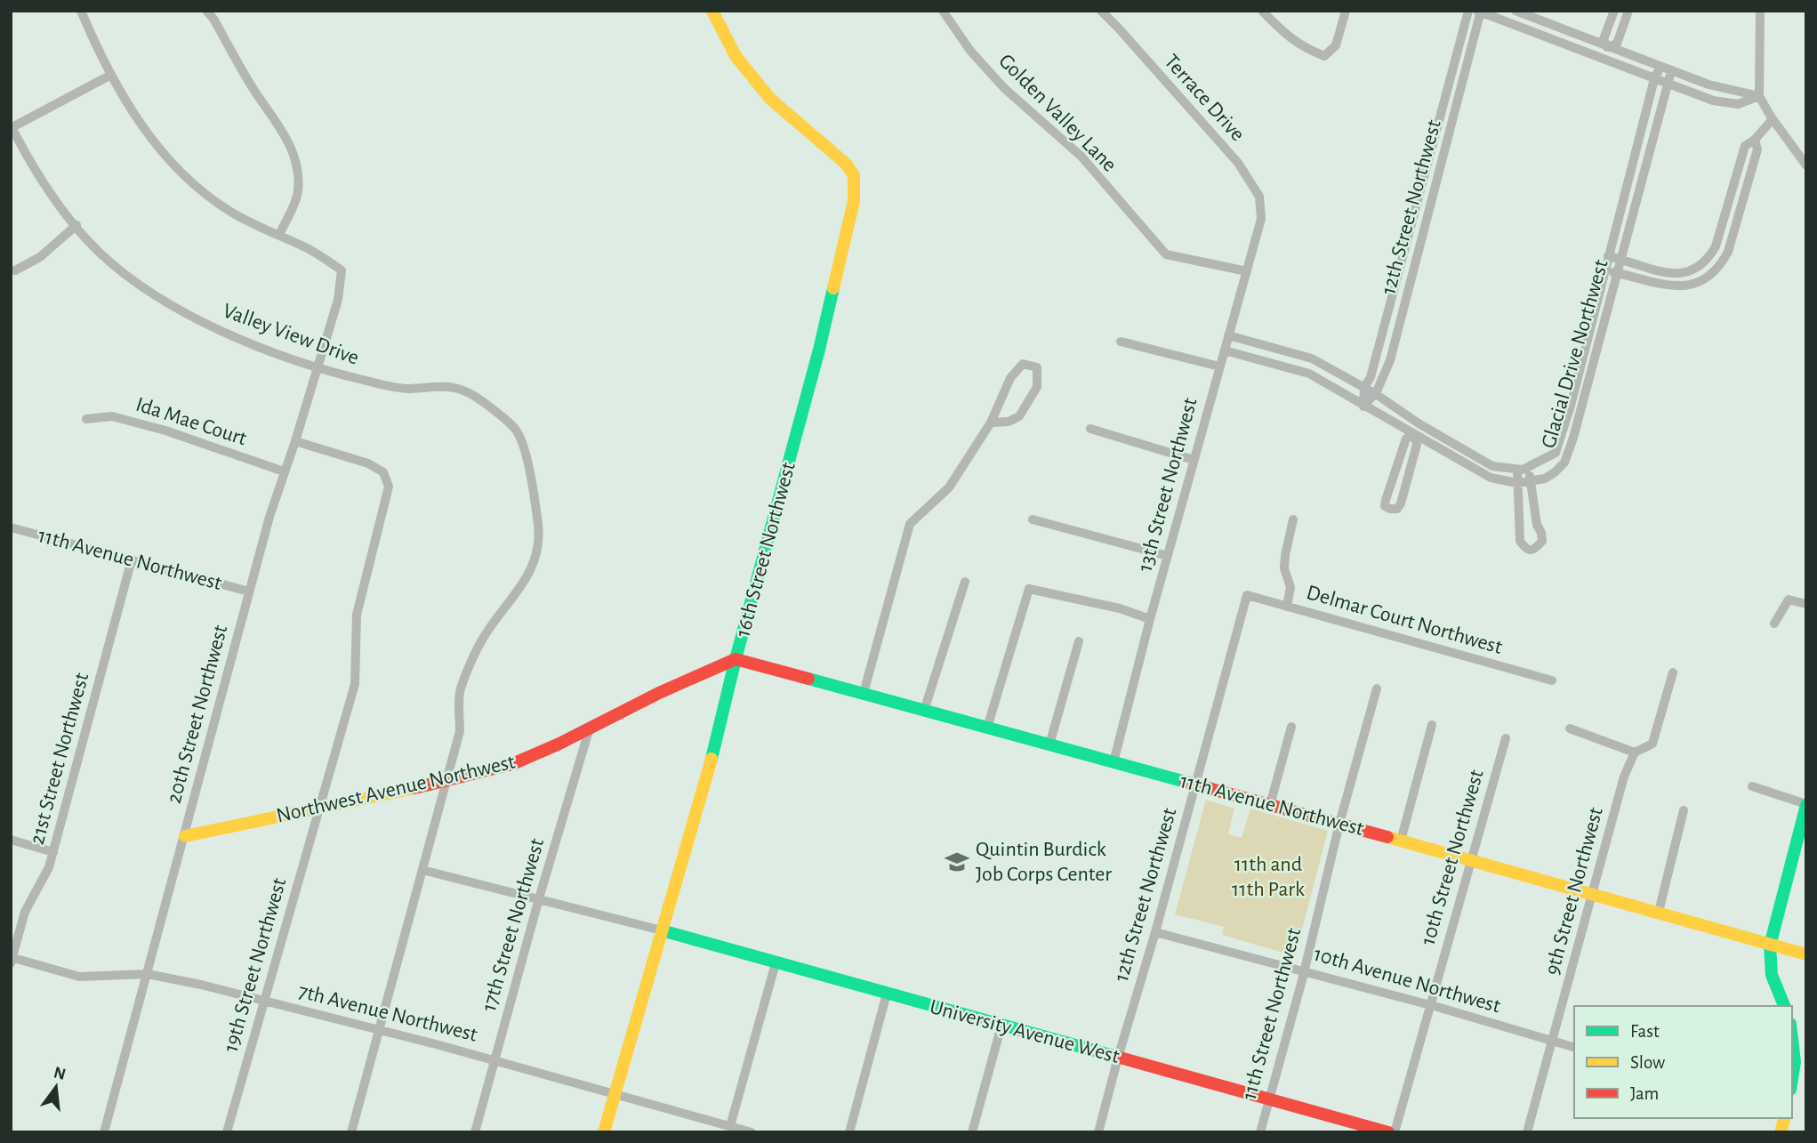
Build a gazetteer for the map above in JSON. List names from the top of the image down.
{
  "streets": {
    "street": [
      "Terrace Drive",
      "Golden Valley Lane",
      "12th Street Northwest",
      "Valley View Drive",
      "Glacial Drive Northwest",
      "Ida Mae Court",
      "13th Street Northwest",
      "16th Street Northwest",
      "11th Avenue Northwest",
      "Delmar Court Northwest",
      "20th Street Northwest",
      "21st Street Northwest",
      "Northwest Avenue Northwest",
      "10th Street Northwest",
      "9th Street Northwest",
      "17th Street Northwest",
      "19th Street Northwest",
      "10th Avenue Northwest",
      "7th Avenue Northwest",
      "11th Street Northwest",
      "University Avenue West"
    ]
  },
  "crossings": [
    ["Terrace Drive", "13th Street Northwest"],
    ["Golden Valley Lane", "13th Street Northwest"],
    ["12th Street Northwest", "Glacial Drive Northwest"],
    ["12th Street Northwest", "11th Avenue Northwest"],
    ["12th Street Northwest", "Delmar Court Northwest"],
    ["12th Street Northwest", "10th Avenue Northwest"],
    ["12th Street Northwest", "University Avenue West"],
    ["Valley View Drive", "20th Street Northwest"],
    ["Valley View Drive", "Northwest Avenue Northwest"],
    ["Valley View Drive", "7th Avenue Northwest"],
    ["Glacial Drive Northwest", "13th Street Northwest"],
    ["Ida Mae Court", "20th Street Northwest"],
    ["13th Street Northwest", "11th Avenue Northwest"],
    ["16th Street Northwest", "11th Avenue Northwest"],
    ["16th Street Northwest", "Northwest Avenue Northwest"],
    ["16th Street Northwest", "7th Avenue Northwest"],
    ["16th Street Northwest", "University Avenue West"],
    ["11th Avenue Northwest", "20th Street Northwest"],
    ["11th Avenue Northwest", "21st Street Northwest"],
    ["11th Avenue Northwest", "Northwest Avenue Northwest"],
    ["11th Avenue Northwest", "10th Street Northwest"],
    ["11th Avenue Northwest", "9th Street Northwest"],
    ["11th Avenue Northwest", "11th Street Northwest"],
    ["20th Street Northwest", "Northwest Avenue Northwest"],
    ["20th Street Northwest", "19th Street Northwest"],
    ["20th Street Northwest", "7th Avenue Northwest"],
    ["21st Street Northwest", "7th Avenue Northwest"],
    ["Northwest Avenue Northwest", "17th Street Northwest"],
    ["Northwest Avenue Northwest", "19th Street Northwest"],
    ["10th Street Northwest", "10th Avenue Northwest"],
    ["9th Street Northwest", "10th Avenue Northwest"],
    ["17th Street Northwest", "7th Avenue Northwest"],
    ["19th Street Northwest", "7th Avenue Northwest"],
    ["10th Avenue Northwest", "11th Street Northwest"],
    ["11th Street Northwest", "University Avenue West"]
  ],
  "parks": ["11th and 11th Park"],
  "places": {
    "school or university": ["Quintin Burdick Job Corps Center"]
  },
  "legend": ["Fast", "Slow", "Jam"],
  "north": "top"
}
